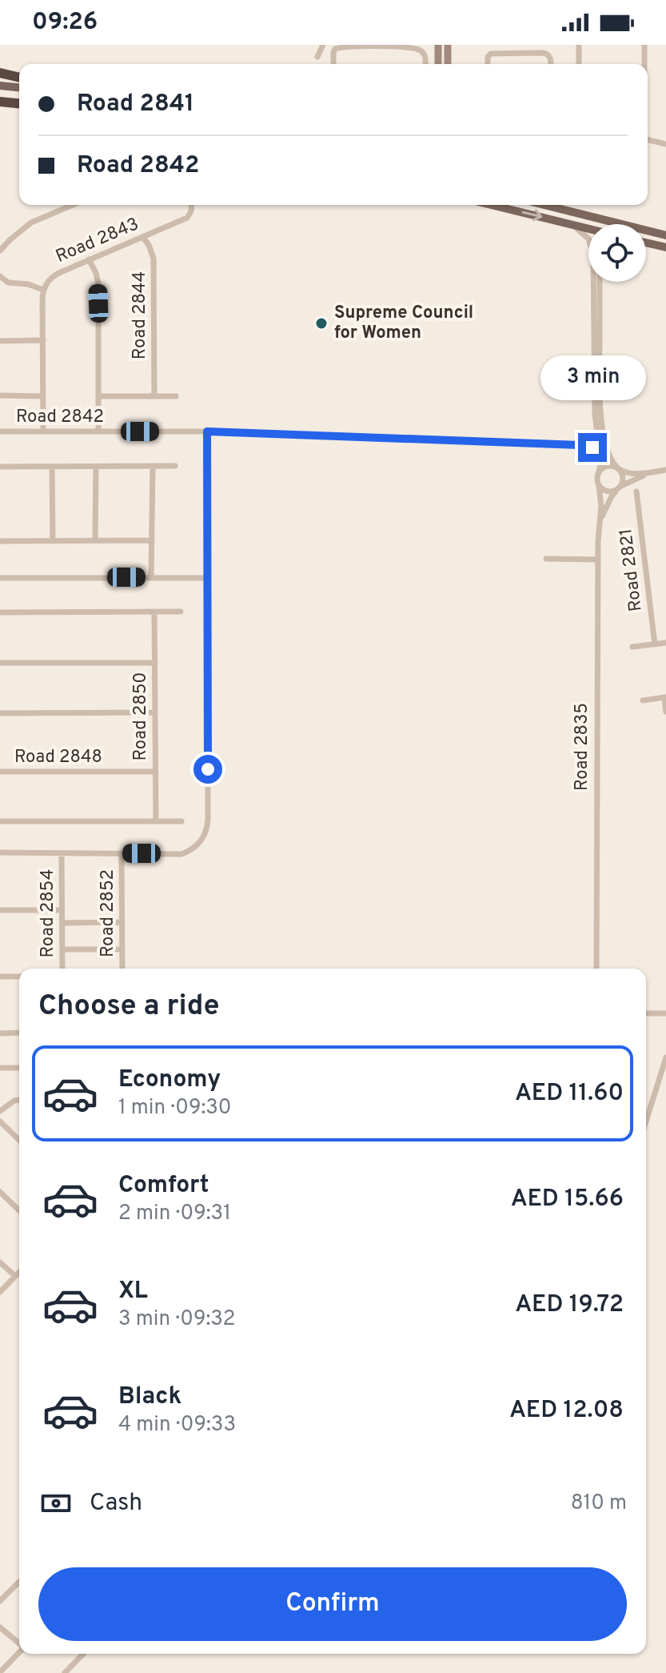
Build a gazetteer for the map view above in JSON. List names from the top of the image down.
{
  "streets": {
    "street": [
      "Road 2843",
      "Road 2844",
      "Road 2842",
      "Road 2821",
      "Road 2850",
      "Road 2835",
      "Road 2848",
      "Road 2854",
      "Road 2852"
    ]
  },
  "crossings": [
    ["Road 2843", "Road 2844"],
    ["Road 2850", "Road 2848"]
  ],
  "places": ["Supreme Council for Women"],
  "page": {
    "status": "09:26",
    "banner": ["Road 2841", "Road 2842"],
    "bubble": "3 min",
    "heading": "Choose a ride",
    "list": [
      {
        "name": "Economy",
        "note": "1 min · 09:30",
        "value": "AED 11.60"
      },
      {
        "name": "Comfort",
        "note": "2 min · 09:31",
        "value": "AED 15.66"
      },
      {
        "name": "XL",
        "note": "3 min · 09:32",
        "value": "AED 19.72"
      },
      {
        "name": "Black",
        "note": "4 min · 09:33",
        "value": "AED 12.08"
      }
    ],
    "pay": ["Cash", "810 m"],
    "buttons": "Confirm"
  }
}
